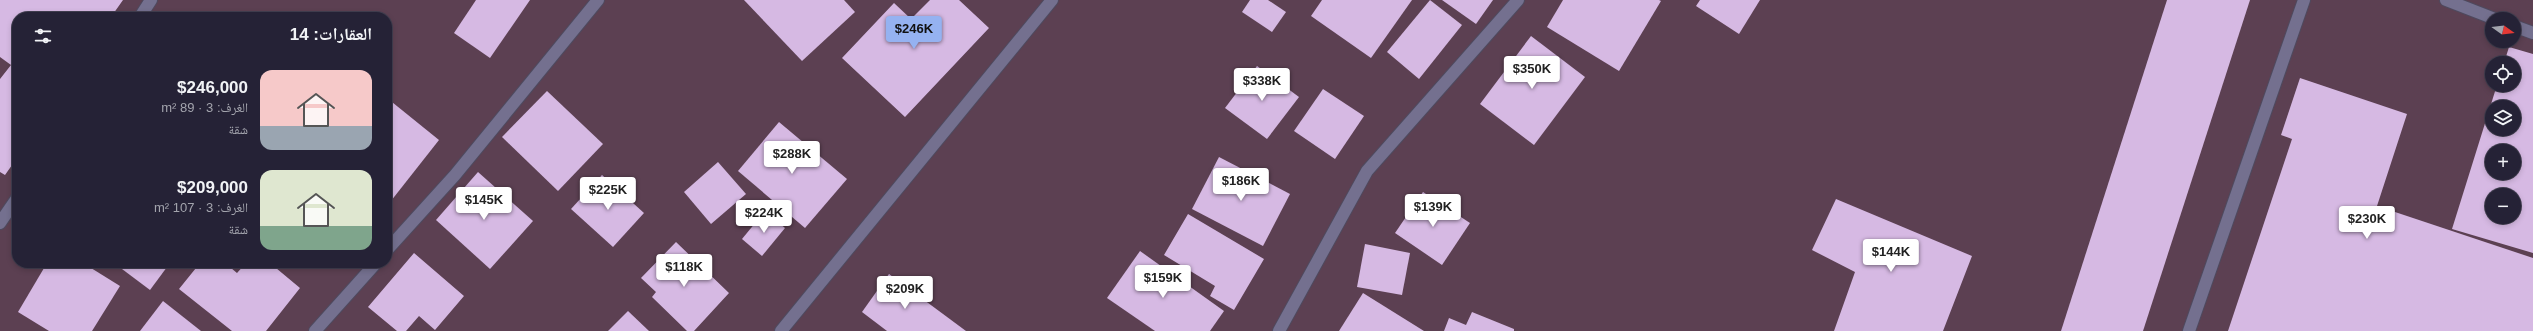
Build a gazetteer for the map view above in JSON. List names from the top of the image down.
{
  "north": "right",
  "page": {
    "map_buttons": ["+", "−"],
    "heading": "العقارات: 14",
    "price": [
      "$246K",
      "$350K",
      "$338K",
      "$288K",
      "$186K",
      "$225K",
      "$145K",
      "$139K",
      "$224K",
      "$230K",
      "$144K",
      "$118K",
      "$159K",
      "$209K"
    ],
    "list": [
      {
        "name": "$246,000",
        "note": "الغرف: 3 · 89 m² · شقة"
      },
      {
        "name": "$209,000",
        "note": "الغرف: 3 · 107 m² · شقة"
      }
    ]
  }
}
